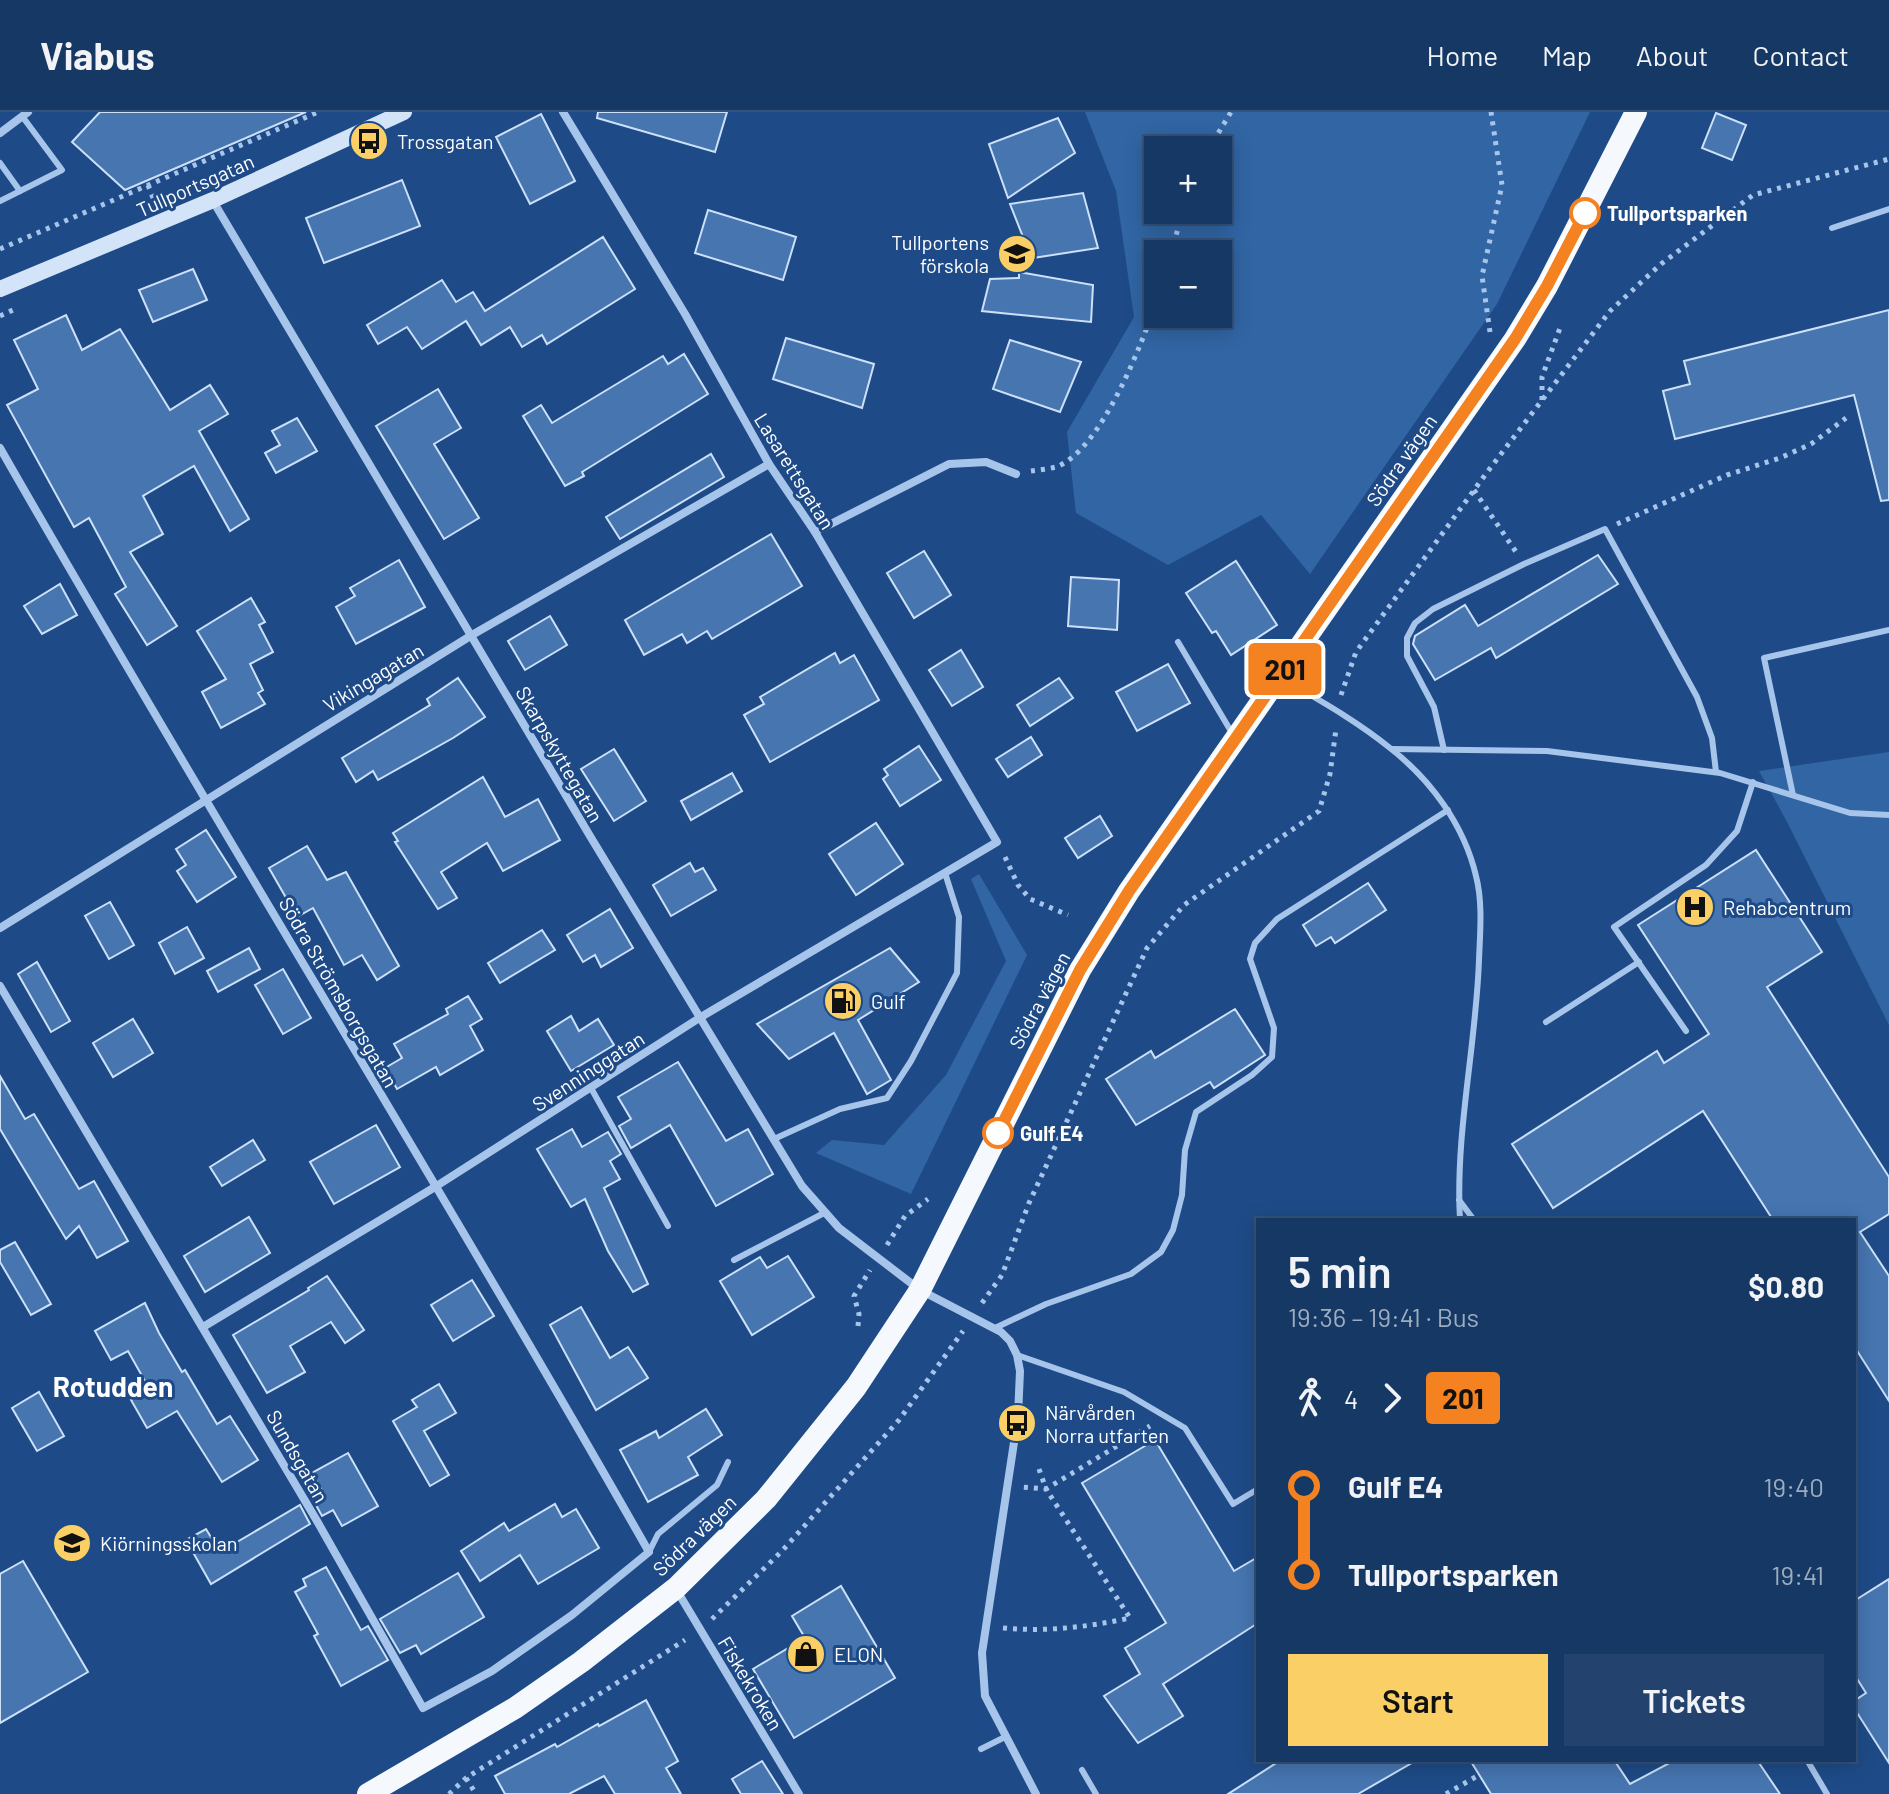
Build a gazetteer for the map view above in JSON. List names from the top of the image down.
{
  "streets": {
    "highway": ["Södra vägen"],
    "main road": ["Tullportsgatan"],
    "street": [
      "Lasarettsgatan",
      "Vikingagatan",
      "Skarpskyttegatan",
      "Södra Strömsborgsgatan",
      "Svenninggatan",
      "Sundsgatan",
      "Fiskekroken"
    ]
  },
  "crossings": [
    ["Tullportsgatan", "Skarpskyttegatan"],
    ["Södra vägen", "Skarpskyttegatan"],
    ["Södra vägen", "Fiskekroken"],
    ["Lasarettsgatan", "Vikingagatan"],
    ["Lasarettsgatan", "Svenninggatan"],
    ["Vikingagatan", "Skarpskyttegatan"],
    ["Vikingagatan", "Södra Strömsborgsgatan"],
    ["Skarpskyttegatan", "Svenninggatan"],
    ["Södra Strömsborgsgatan", "Svenninggatan"],
    ["Södra Strömsborgsgatan", "Sundsgatan"],
    ["Svenninggatan", "Sundsgatan"]
  ],
  "districts": ["Rotudden"],
  "places": {
    "bus stop": ["Trossgatan", "Närvården Norra utfarten"],
    "other": ["Tullportsparken", "Gulf E4"],
    "school or university": ["Tullportens förskola", "Kiörningsskolan"],
    "hospital": ["Rehabcentrum"],
    "fuel station": ["Gulf"],
    "shop": ["ELON"]
  },
  "lines": ["bus line 201"],
  "page": {
    "header": "Viabus",
    "nav": [
      "Home",
      "Map",
      "About",
      "Contact"
    ],
    "on_map": "201",
    "map_buttons": ["+", "−"],
    "heading": ["5 min", "19:36 – 19:41 · Bus", "$0.80"],
    "legs": ["4", "201"],
    "list": [
      {
        "name": "Gulf E4",
        "value": "19:40"
      },
      {
        "name": "Tullportsparken",
        "value": "19:41"
      }
    ],
    "buttons": ["Start", "Tickets"]
  }
}
